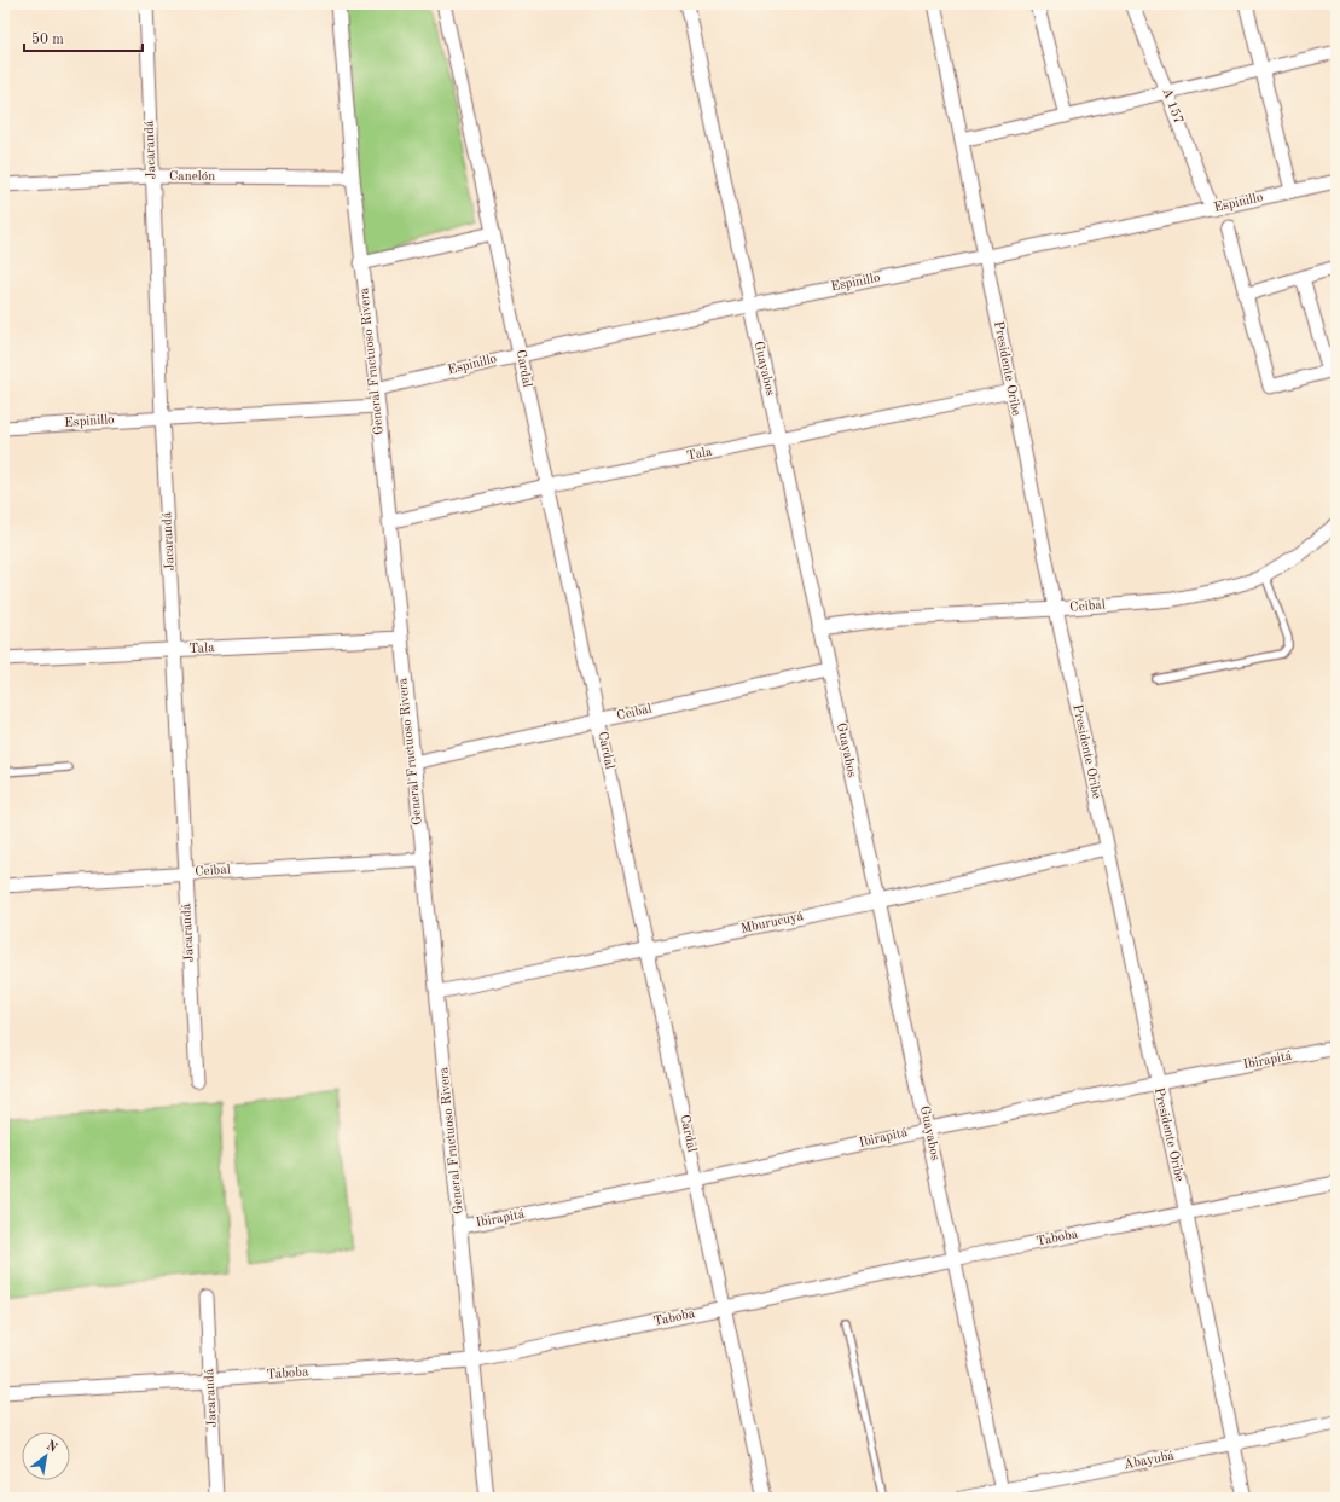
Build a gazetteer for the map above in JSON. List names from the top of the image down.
{
  "streets": {
    "street": [
      "A 157",
      "Jacarandá",
      "Canelón",
      "Espinillo",
      "General Fructuoso Rivera",
      "Cardal",
      "Guayabos",
      "Presidente Oribe",
      "Tala",
      "Ceibal",
      "Mburucuyá",
      "Ibirapitá",
      "Taboba",
      "Abayubá"
    ]
  },
  "crossings": [
    ["A 157", "Espinillo"],
    ["Jacarandá", "Canelón"],
    ["Jacarandá", "Espinillo"],
    ["Jacarandá", "Tala"],
    ["Jacarandá", "Ceibal"],
    ["Jacarandá", "Taboba"],
    ["Canelón", "General Fructuoso Rivera"],
    ["Espinillo", "General Fructuoso Rivera"],
    ["Espinillo", "Cardal"],
    ["Espinillo", "Guayabos"],
    ["Espinillo", "Presidente Oribe"],
    ["General Fructuoso Rivera", "Tala"],
    ["General Fructuoso Rivera", "Ceibal"],
    ["General Fructuoso Rivera", "Mburucuyá"],
    ["General Fructuoso Rivera", "Ibirapitá"],
    ["General Fructuoso Rivera", "Taboba"],
    ["Cardal", "Tala"],
    ["Cardal", "Ceibal"],
    ["Cardal", "Mburucuyá"],
    ["Cardal", "Ibirapitá"],
    ["Cardal", "Taboba"],
    ["Guayabos", "Tala"],
    ["Guayabos", "Ceibal"],
    ["Guayabos", "Mburucuyá"],
    ["Guayabos", "Ibirapitá"],
    ["Guayabos", "Taboba"],
    ["Guayabos", "Abayubá"],
    ["Presidente Oribe", "Tala"],
    ["Presidente Oribe", "Ceibal"],
    ["Presidente Oribe", "Mburucuyá"],
    ["Presidente Oribe", "Ibirapitá"],
    ["Presidente Oribe", "Taboba"],
    ["Presidente Oribe", "Abayubá"]
  ],
  "scale_bar": "50 m",
  "north": "top right"
}
